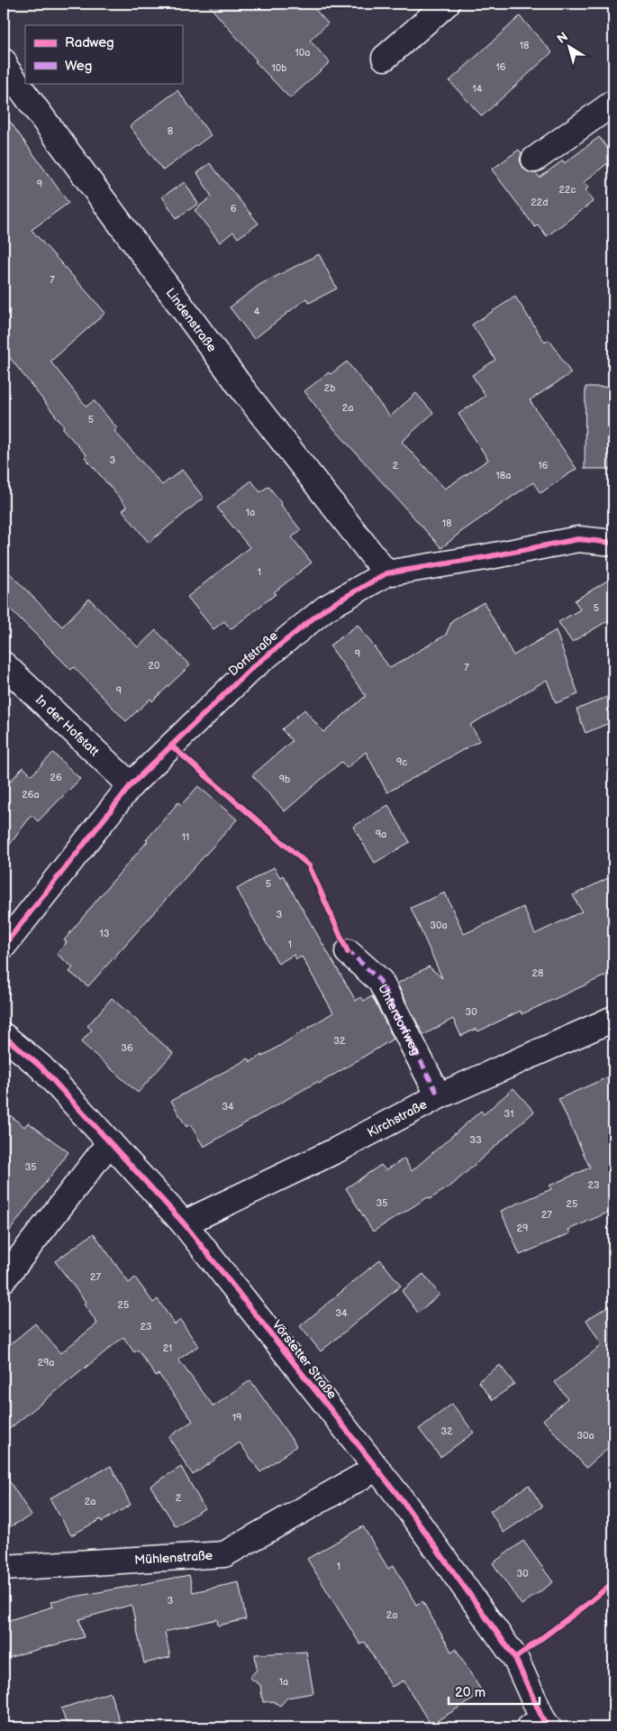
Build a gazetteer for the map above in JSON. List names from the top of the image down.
{
  "streets": {
    "street": [
      "Lindenstraße",
      "Dorfstraße",
      "In der Hofstatt",
      "Unterdorfweg",
      "Kirchstraße",
      "Vörstetter Straße",
      "Mühlenstraße"
    ]
  },
  "crossings": [
    ["Lindenstraße", "Dorfstraße"],
    ["Dorfstraße", "In der Hofstatt"],
    ["Unterdorfweg", "Kirchstraße"],
    ["Kirchstraße", "Vörstetter Straße"],
    ["Vörstetter Straße", "Mühlenstraße"]
  ],
  "house_numbers": [
    "18",
    "10a",
    "16",
    "10b",
    "14",
    "8",
    "9",
    "22c",
    "22d",
    "6",
    "7",
    "4",
    "2b",
    "2a",
    "5",
    "3",
    "2",
    "16",
    "18a",
    "1a",
    "18",
    "1",
    "5",
    "9",
    "20",
    "7",
    "9",
    "9c",
    "26",
    "9b",
    "26a",
    "9a",
    "11",
    "5",
    "3",
    "30a",
    "13",
    "1",
    "28",
    "30",
    "32",
    "36",
    "34",
    "31",
    "33",
    "35",
    "23",
    "35",
    "25",
    "27",
    "29",
    "27",
    "25",
    "34",
    "23",
    "21",
    "29a",
    "19",
    "32",
    "30a",
    "2",
    "2a",
    "1",
    "30",
    "3",
    "2a",
    "1a"
  ],
  "legend": ["Radweg", "Weg"],
  "scale_bar": "20 m",
  "north": "top left"
}
